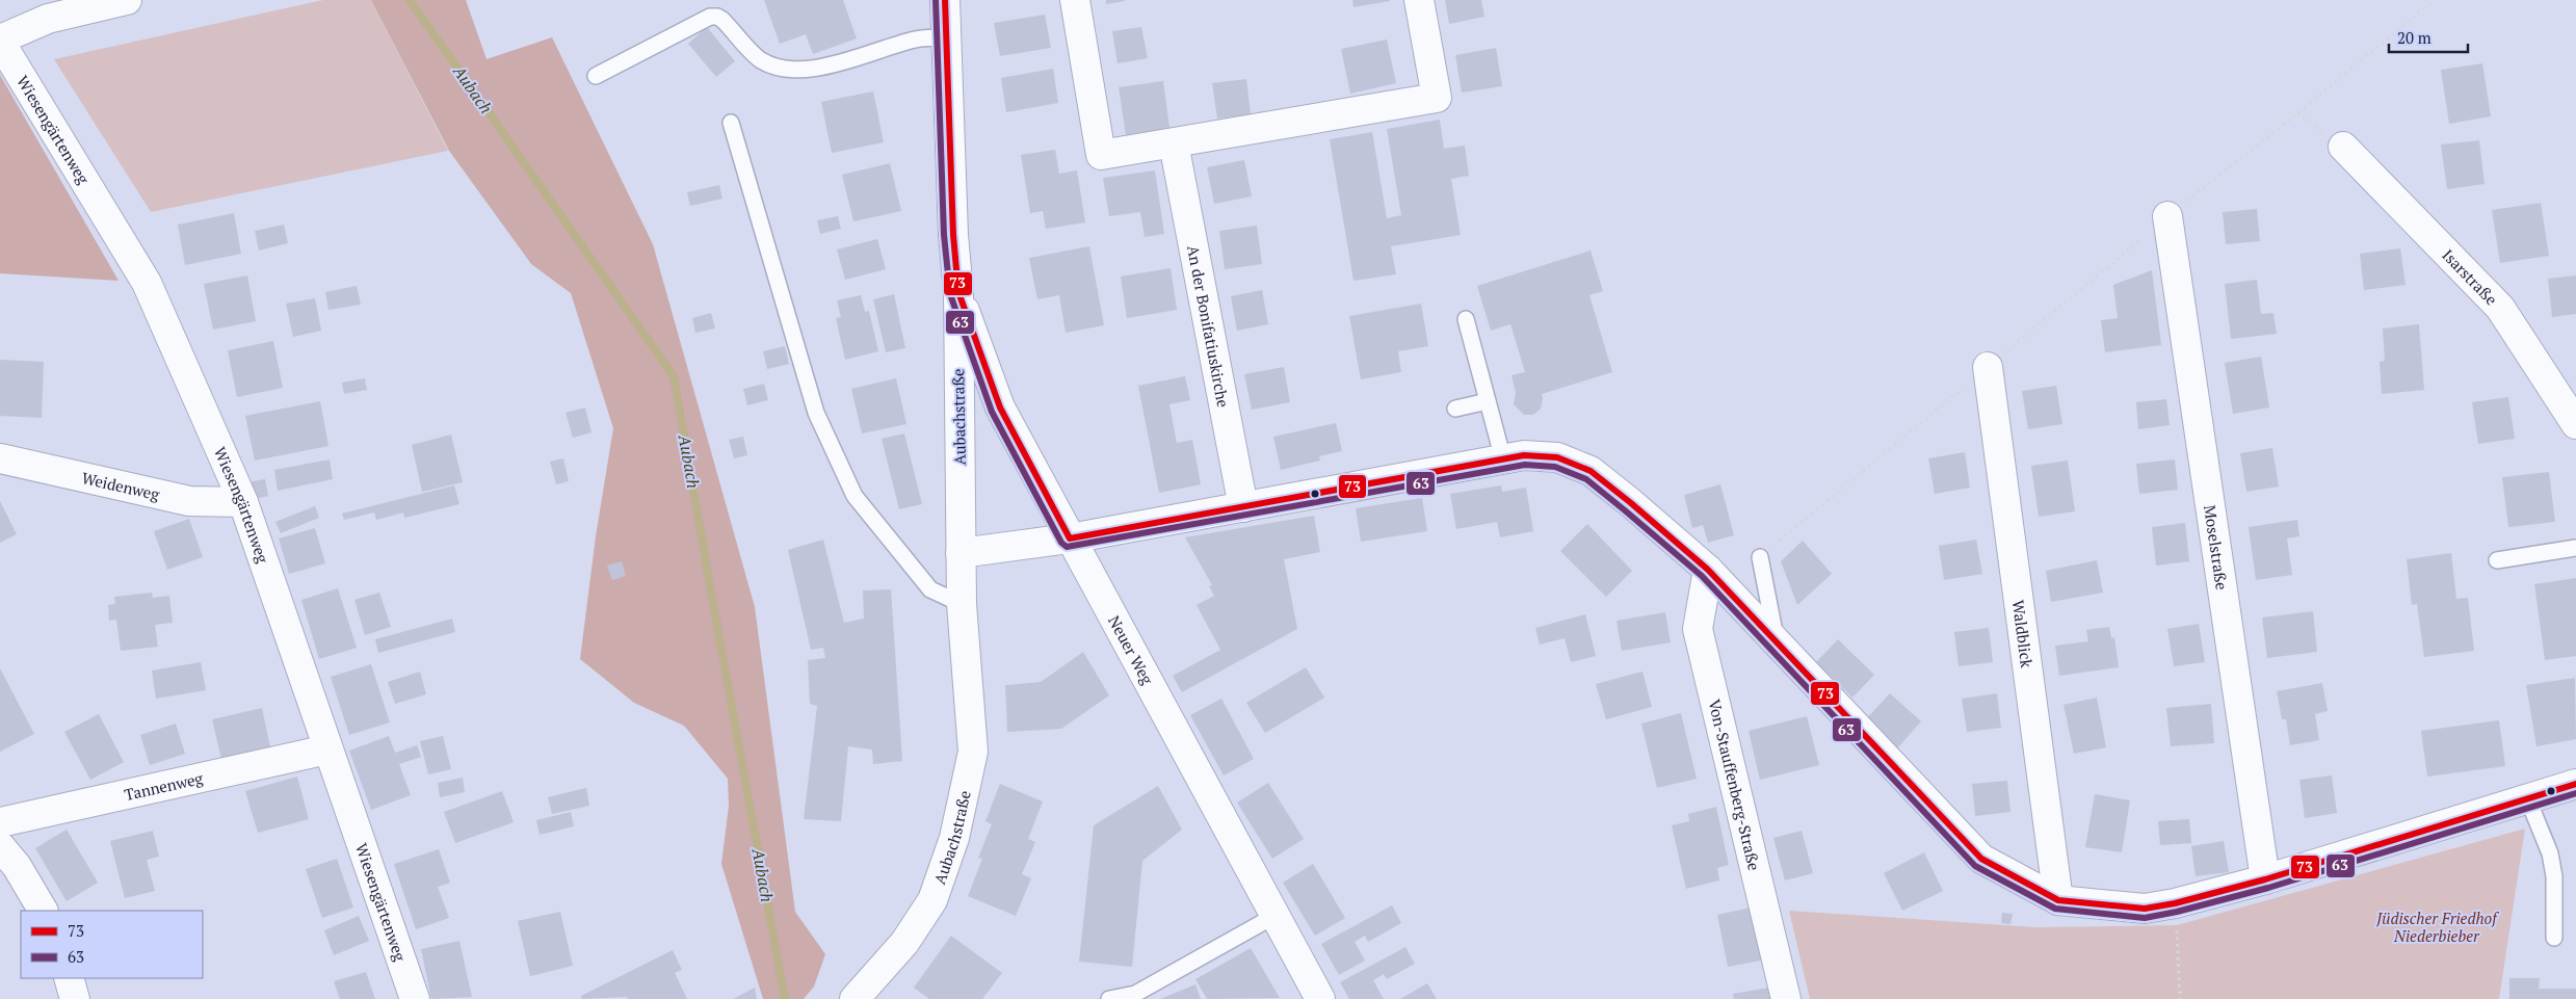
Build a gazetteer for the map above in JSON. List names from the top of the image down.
{
  "streets": {
    "street": [
      "Wiesengärtenweg",
      "Isarstraße",
      "An der Bonifatiuskirche",
      "Aubachstraße",
      "Weidenweg",
      "Moselstraße",
      "Waldblick",
      "Neuer Weg",
      "Von-Stauffenberg-Straße",
      "Tannenweg"
    ]
  },
  "crossings": [
    ["Wiesengärtenweg", "Weidenweg"],
    ["Wiesengärtenweg", "Tannenweg"],
    ["Aubachstraße", "Neuer Weg"]
  ],
  "water": ["Aubach"],
  "parks": ["Jüdischer Friedhof Niederbieber"],
  "lines": ["transit line 73", "transit line 63"],
  "legend": ["73", "63"],
  "scale_bar": "20 m"
}
